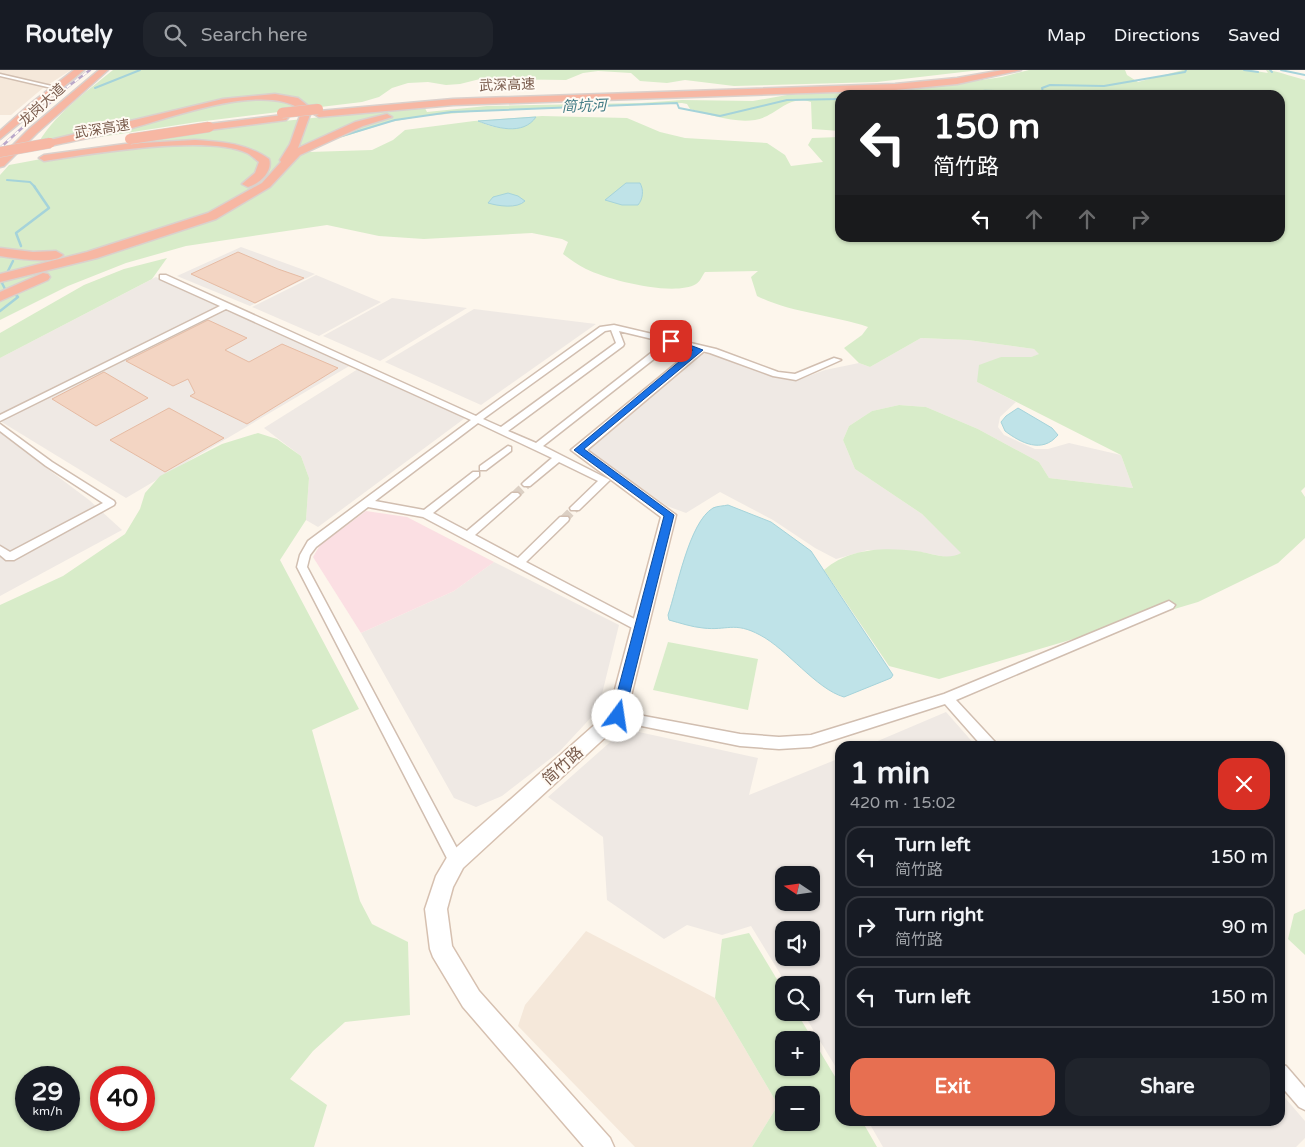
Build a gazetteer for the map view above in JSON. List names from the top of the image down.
{
  "streets": {
    "highway": ["武深高速", "龙岗大道"],
    "street": ["简竹路"]
  },
  "water": ["简坑河"],
  "north": "left",
  "page": {
    "header": "Routely",
    "search": "Search here",
    "nav": ["Map", "Directions", "Saved"],
    "turn": ["150 m", "简竹路"],
    "heading": ["1 min", "420 m · 15:02"],
    "list": [
      {
        "name": "Turn left",
        "note": "简竹路",
        "value": "150 m"
      },
      {
        "name": "Turn right",
        "note": "简竹路",
        "value": "90 m"
      },
      {
        "name": "Turn left",
        "value": "150 m"
      }
    ],
    "map_buttons": ["+", "−"],
    "buttons": ["Exit", "Share"],
    "speed": "29 km/h",
    "limit": "40"
  }
}
